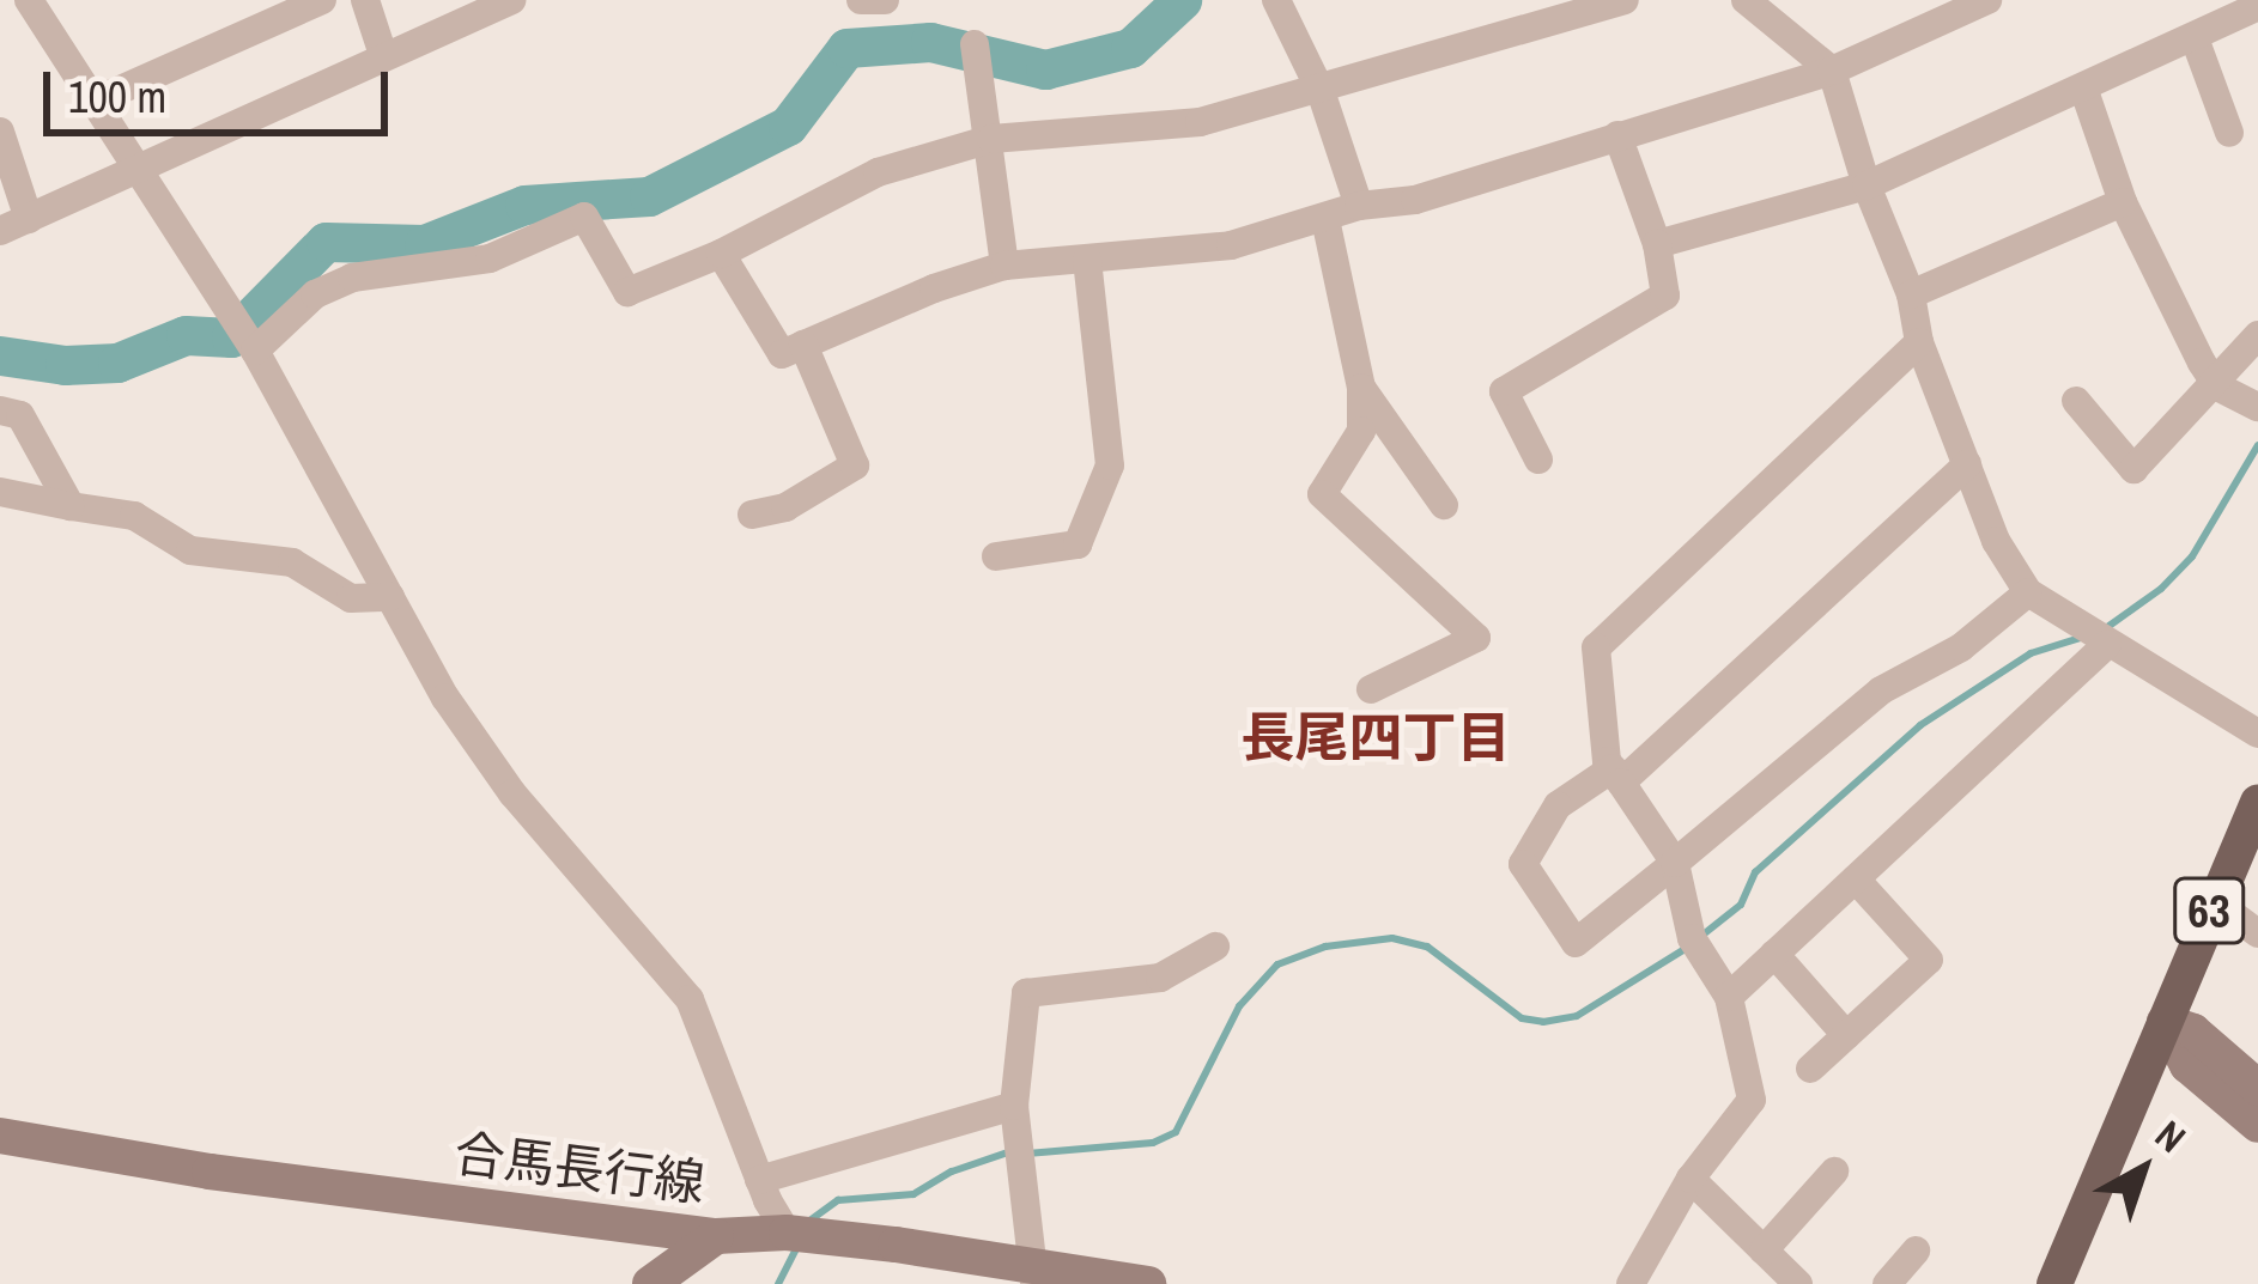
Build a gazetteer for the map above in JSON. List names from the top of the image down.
{
  "streets": {
    "main road": ["63", "合馬長行線"]
  },
  "districts": ["長尾四丁目"],
  "scale_bar": "100 m",
  "north": "top right"
}
